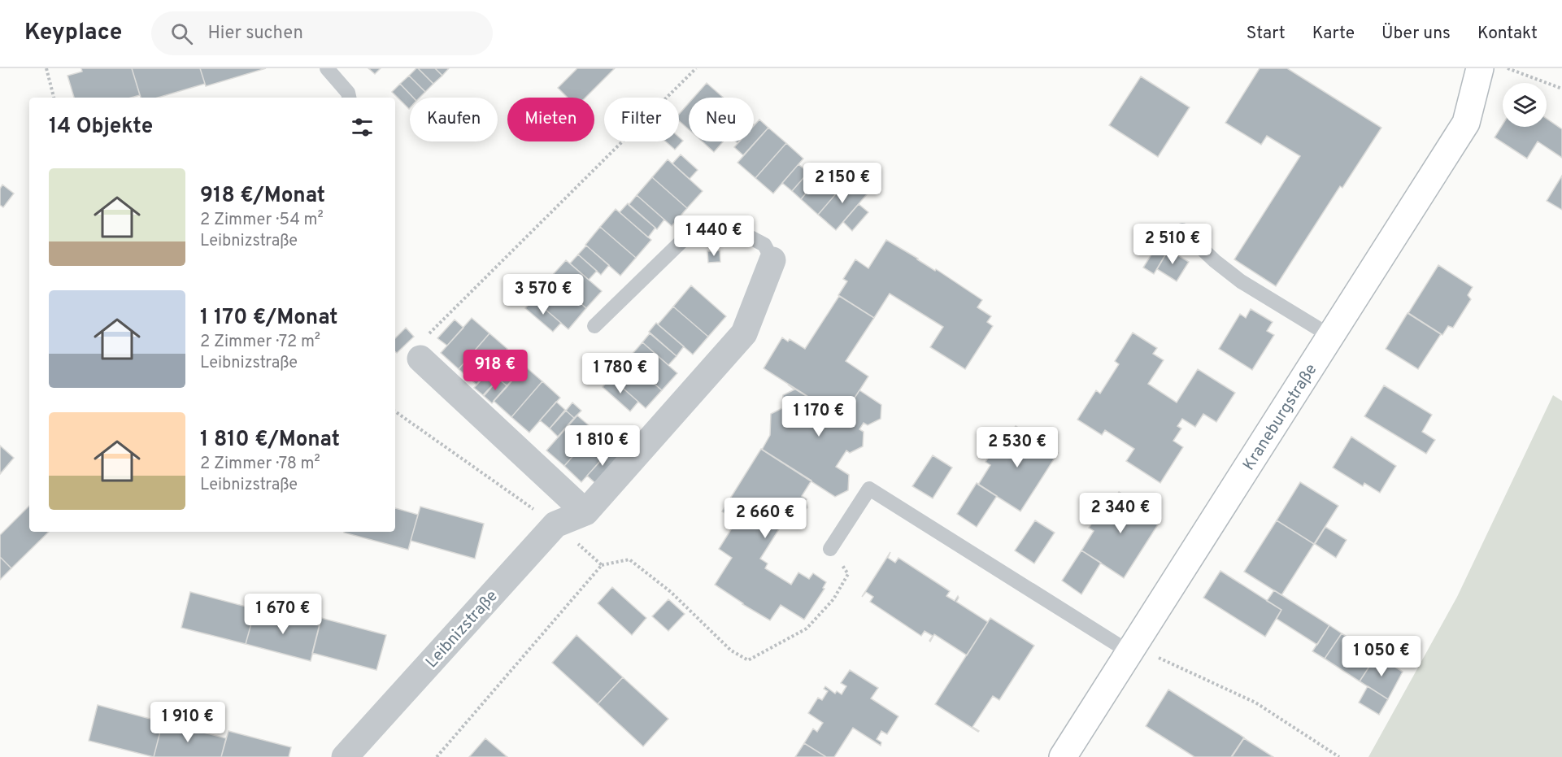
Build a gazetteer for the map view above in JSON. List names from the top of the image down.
{
  "streets": {
    "street": ["Kraneburgstraße", "Leibnizstraße"]
  },
  "page": {
    "header": "Keyplace",
    "search": "Hier suchen",
    "nav": [
      "Start",
      "Karte",
      "Über uns",
      "Kontakt"
    ],
    "chip": [
      "Kaufen",
      "Mieten",
      "Filter",
      "Neu"
    ],
    "heading": "14 Objekte",
    "list": [
      {
        "name": "918 €/Monat",
        "note": "2 Zimmer · 54 m² · Leibnizstraße"
      },
      {
        "name": "1 170 €/Monat",
        "note": "2 Zimmer · 72 m² · Leibnizstraße"
      },
      {
        "name": "1 810 €/Monat",
        "note": "2 Zimmer · 78 m² · Leibnizstraße"
      }
    ],
    "price": [
      "2 150 €",
      "1 440 €",
      "2 510 €",
      "3 570 €",
      "918 €",
      "1 780 €",
      "1 170 €",
      "1 810 €",
      "2 530 €",
      "2 340 €",
      "2 660 €",
      "1 670 €",
      "1 050 €",
      "1 910 €"
    ]
  }
}
